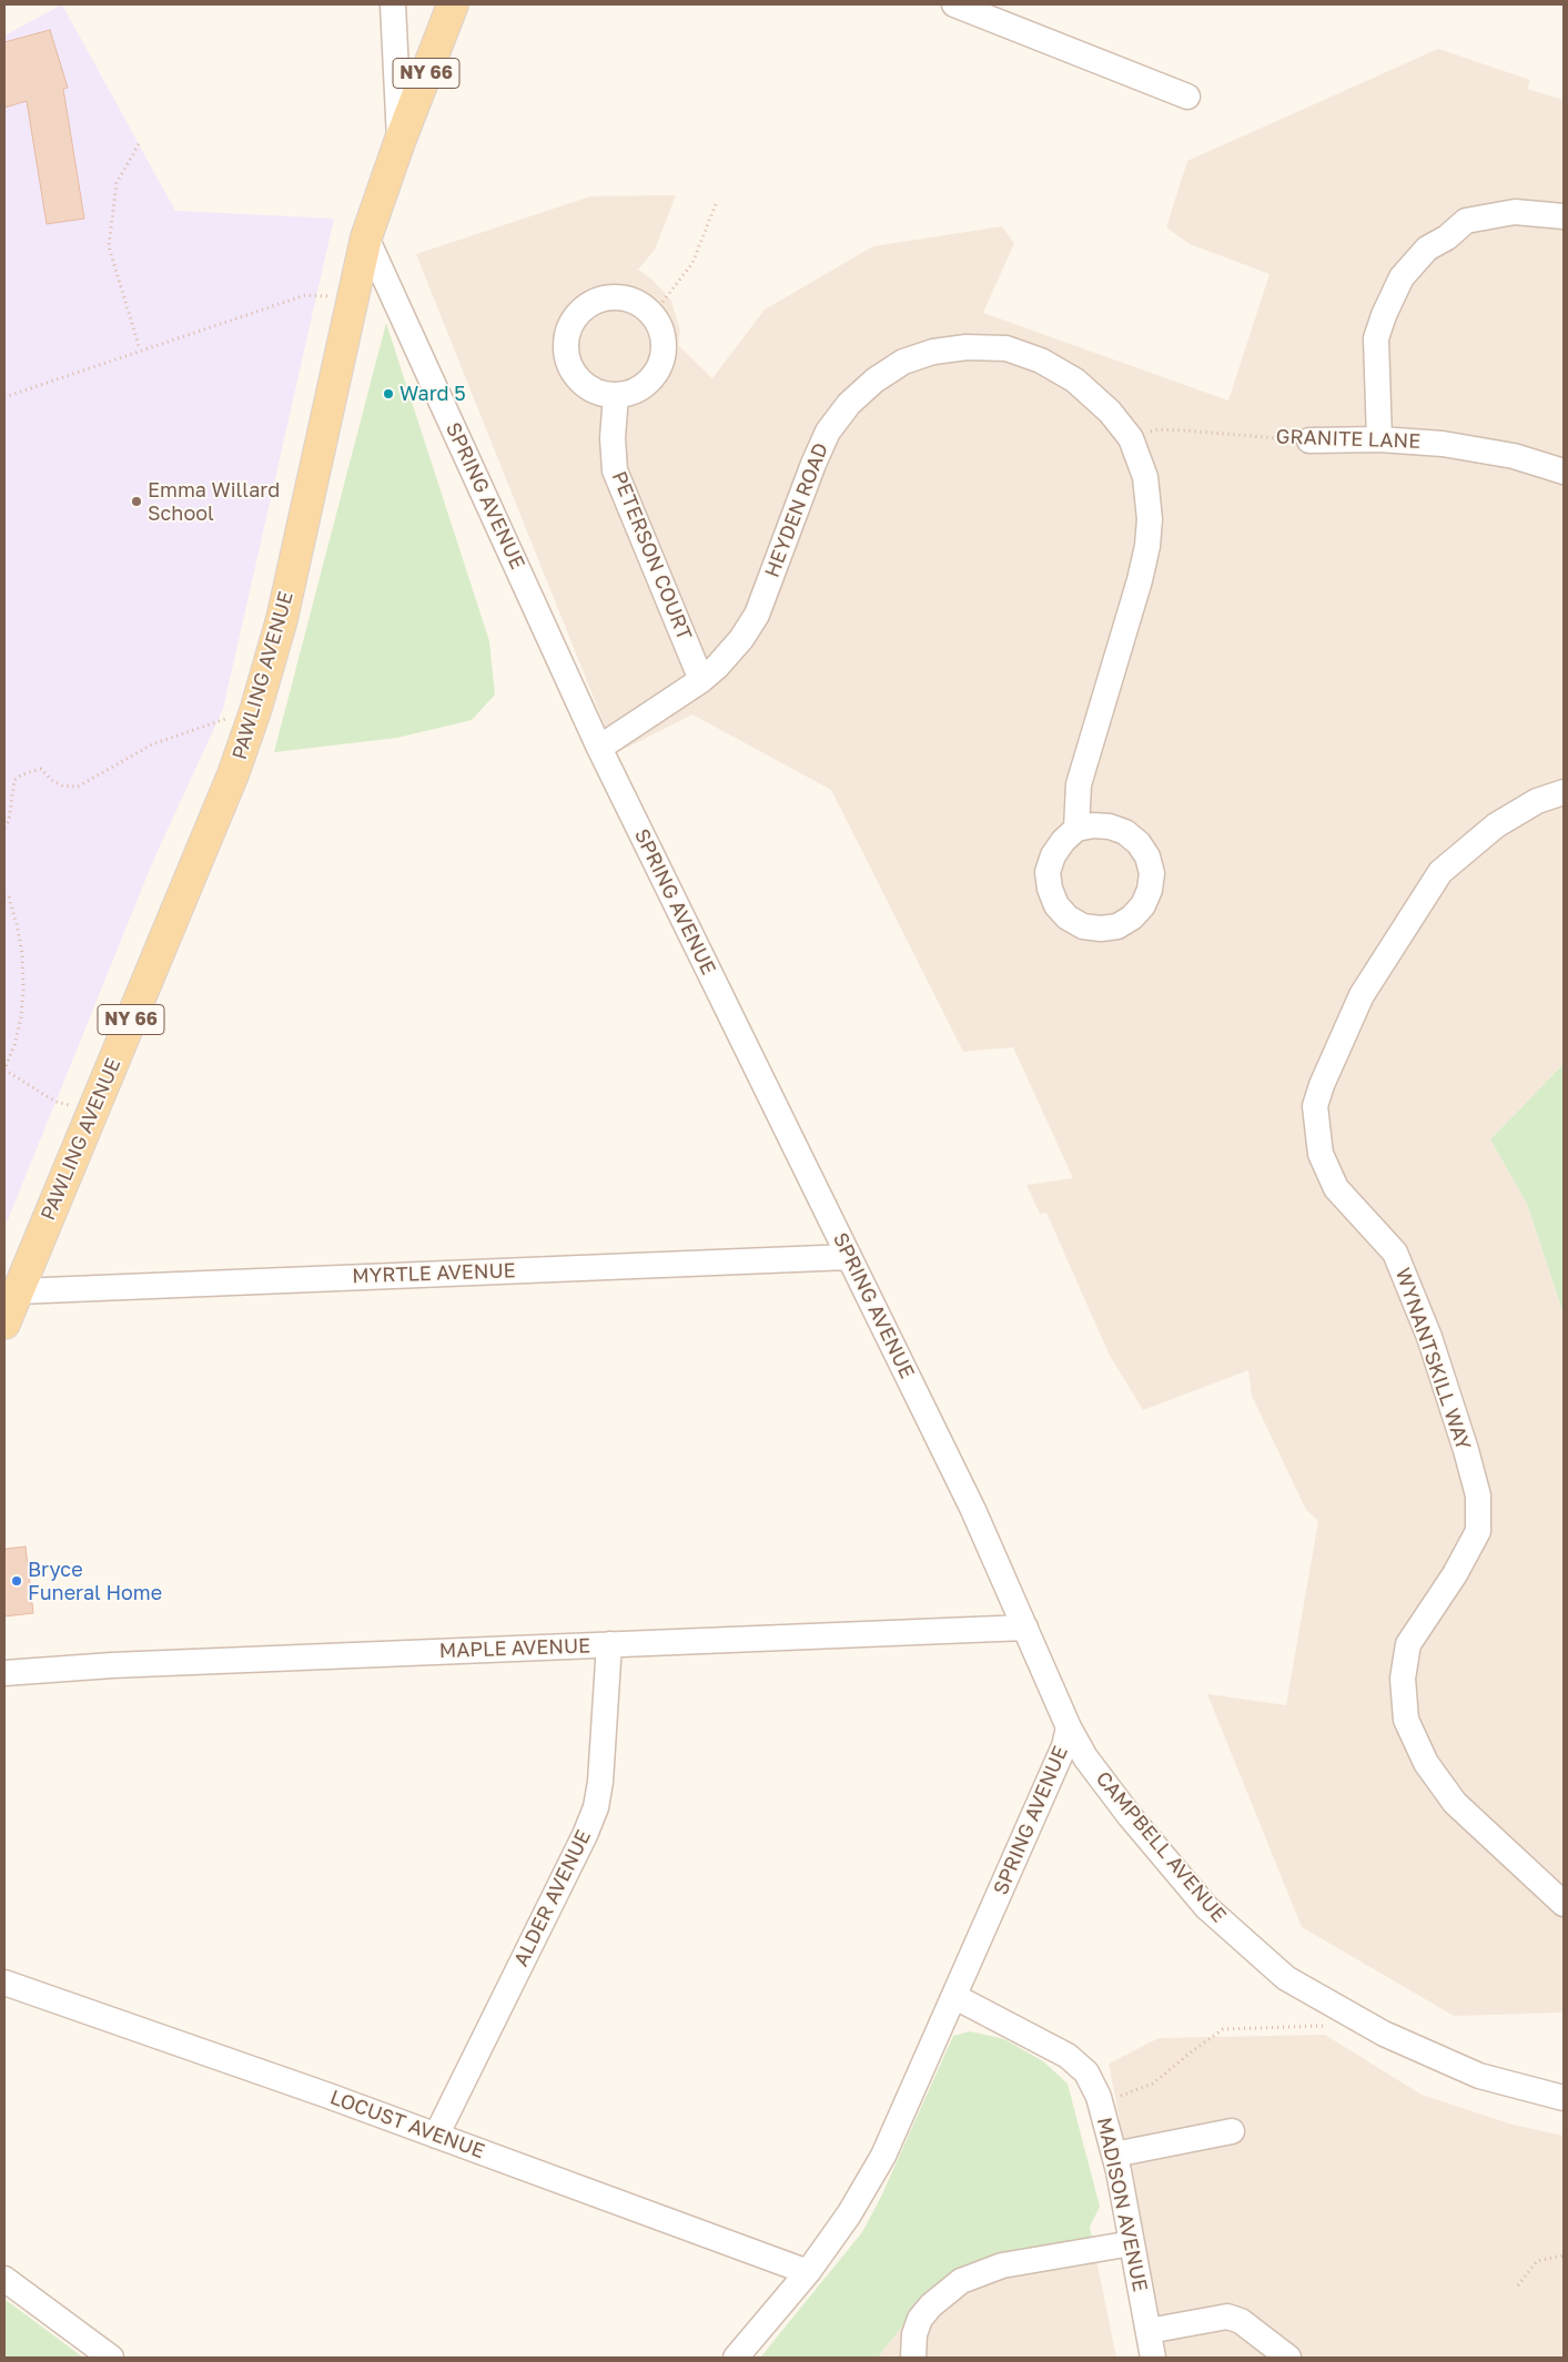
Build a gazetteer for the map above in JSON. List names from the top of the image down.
{
  "streets": {
    "main road": ["NY 66", "PAWLING AVENUE"],
    "street": [
      "GRANITE LANE",
      "SPRING AVENUE",
      "HEYDEN ROAD",
      "PETERSON COURT",
      "MYRTLE AVENUE",
      "WYNANTSKILL WAY",
      "MAPLE AVENUE",
      "CAMPBELL AVENUE",
      "ALDER AVENUE",
      "LOCUST AVENUE",
      "MADISON AVENUE"
    ]
  },
  "crossings": [
    ["GRANITE LANE", "HEYDEN ROAD"],
    ["SPRING AVENUE", "HEYDEN ROAD"],
    ["SPRING AVENUE", "PAWLING AVENUE"],
    ["SPRING AVENUE", "MYRTLE AVENUE"],
    ["SPRING AVENUE", "MAPLE AVENUE"],
    ["SPRING AVENUE", "CAMPBELL AVENUE"],
    ["SPRING AVENUE", "LOCUST AVENUE"],
    ["SPRING AVENUE", "MADISON AVENUE"],
    ["HEYDEN ROAD", "PETERSON COURT"],
    ["PAWLING AVENUE", "MYRTLE AVENUE"],
    ["MAPLE AVENUE", "ALDER AVENUE"],
    ["ALDER AVENUE", "LOCUST AVENUE"]
  ],
  "places": ["Ward 5", "Emma Willard School", "Bryce Funeral Home"]
}
